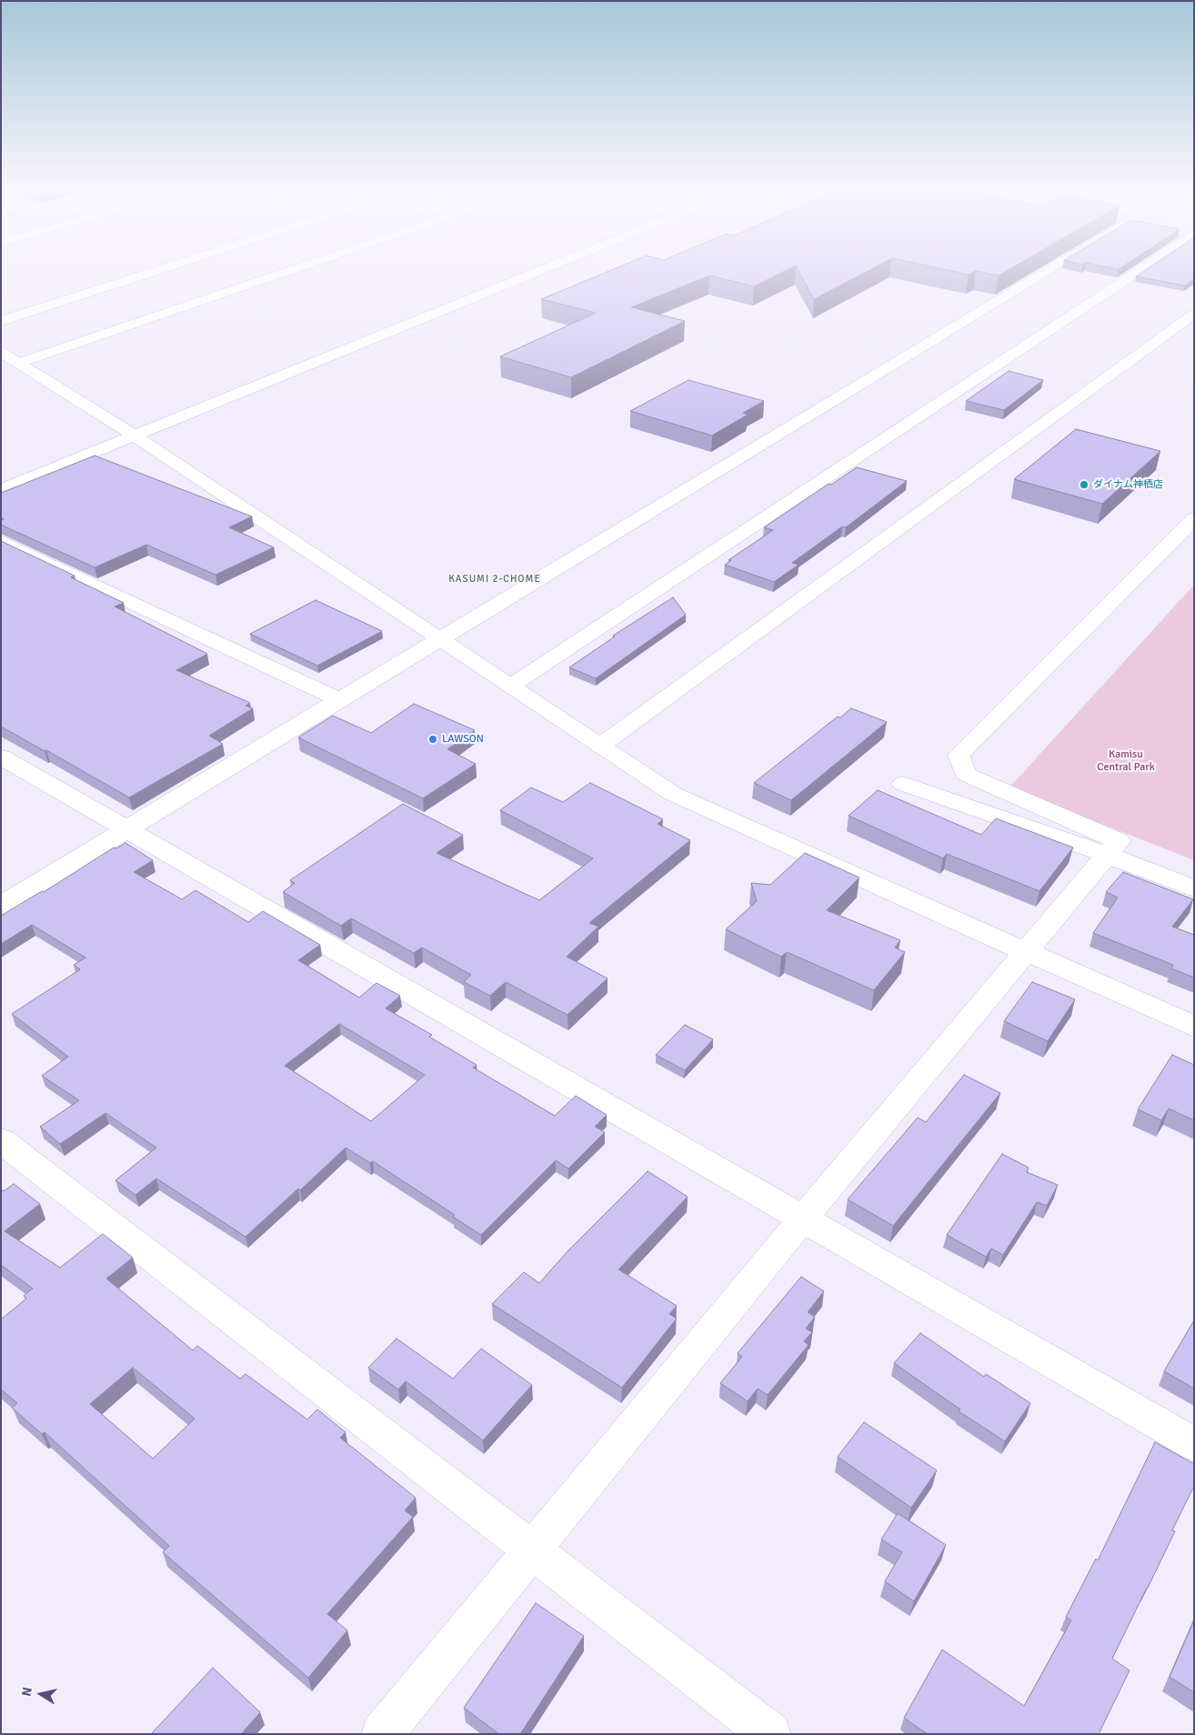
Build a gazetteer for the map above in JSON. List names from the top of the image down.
{
  "districts": ["KASUMI 2-CHOME"],
  "parks": ["Kamisu Central Park"],
  "places": ["ダイナム神栖店", "LAWSON"],
  "north": "left"
}
